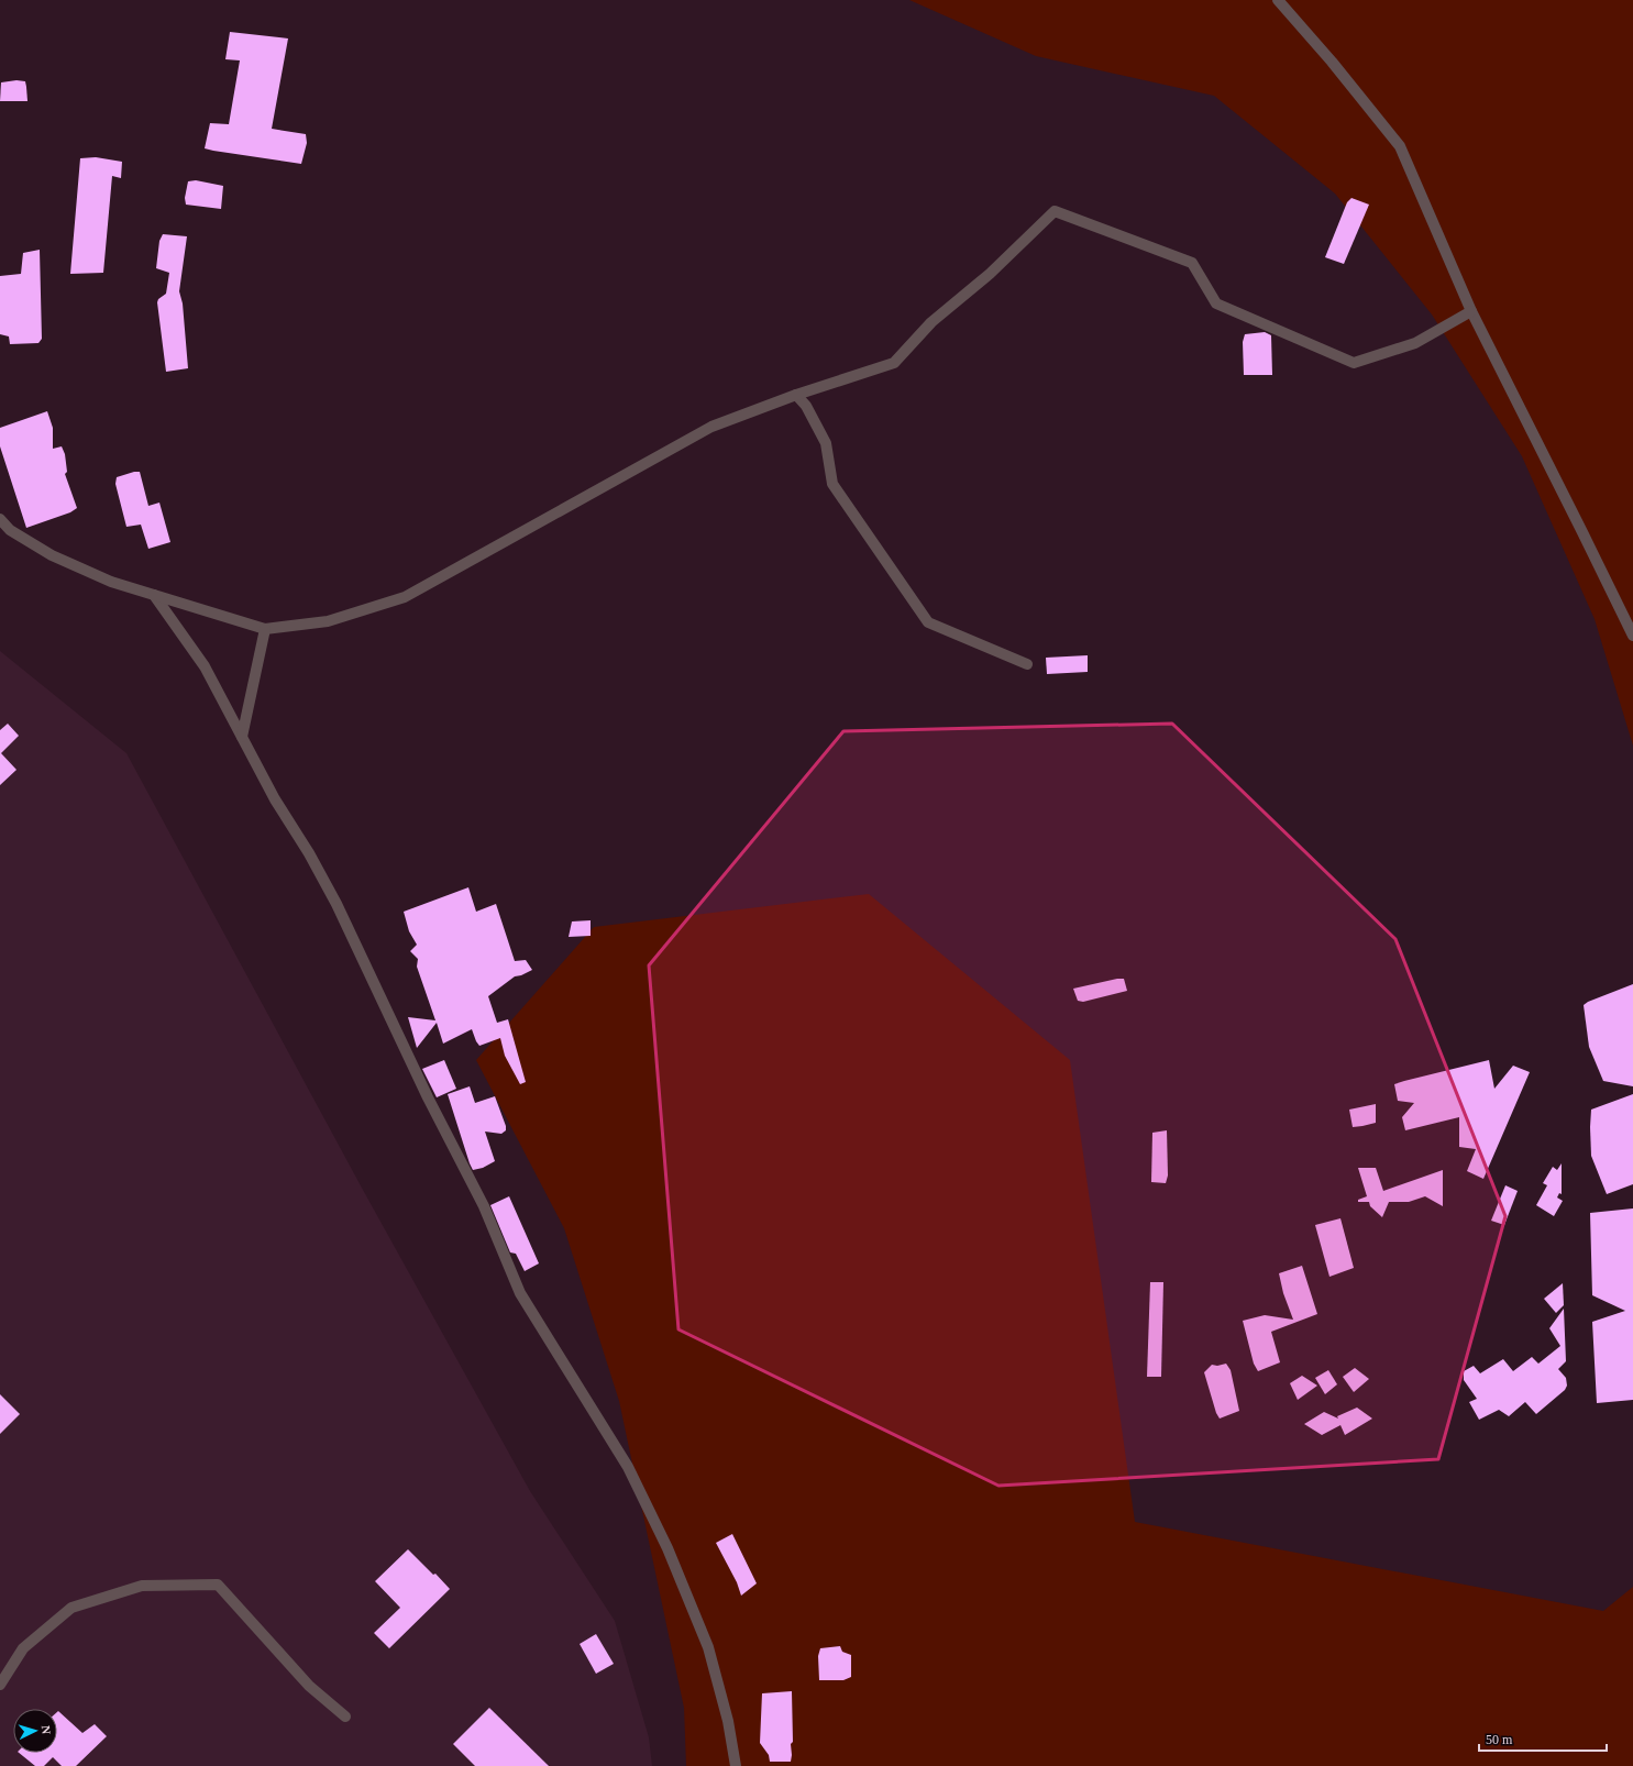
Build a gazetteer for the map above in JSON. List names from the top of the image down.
{
  "scale_bar": "50 m",
  "north": "right"
}
